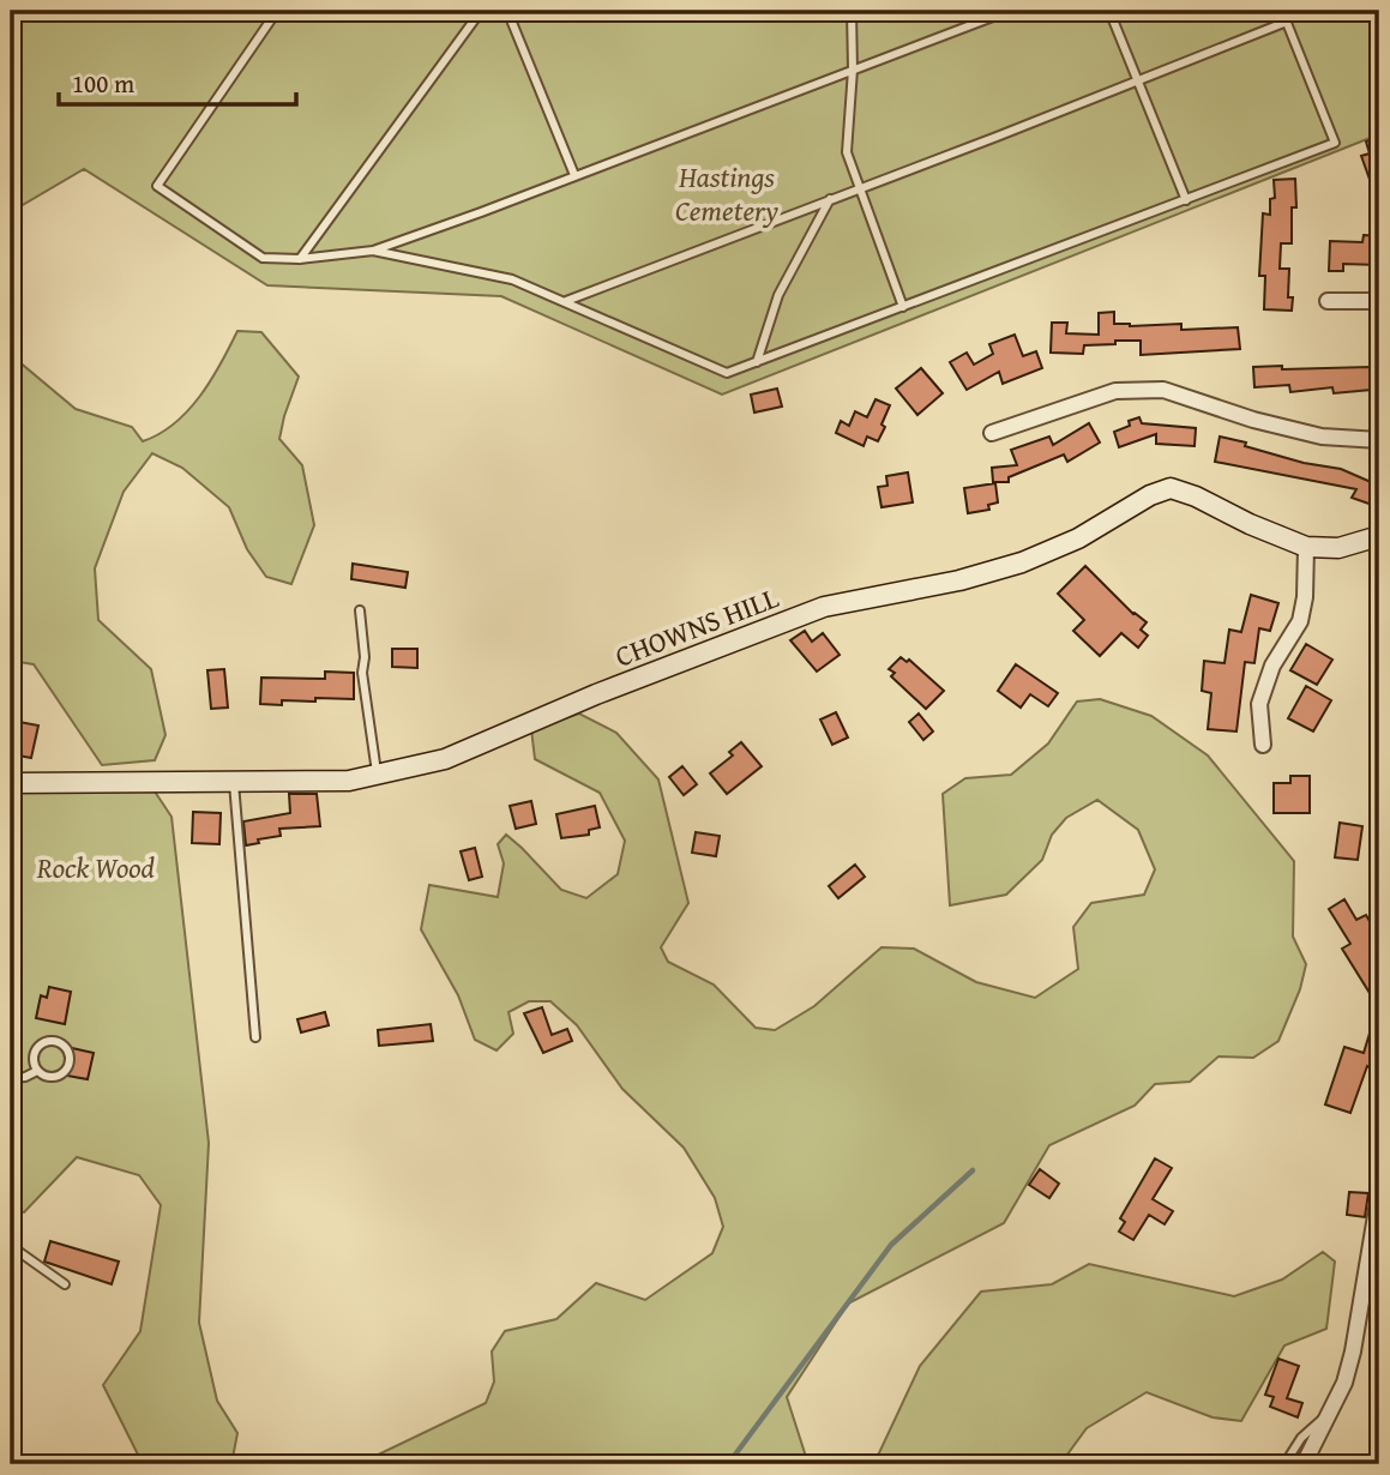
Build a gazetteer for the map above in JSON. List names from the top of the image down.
{
  "streets": {
    "street": ["CHOWNS HILL"]
  },
  "parks": ["Hastings Cemetery", "Rock Wood"],
  "scale_bar": "100 m"
}
